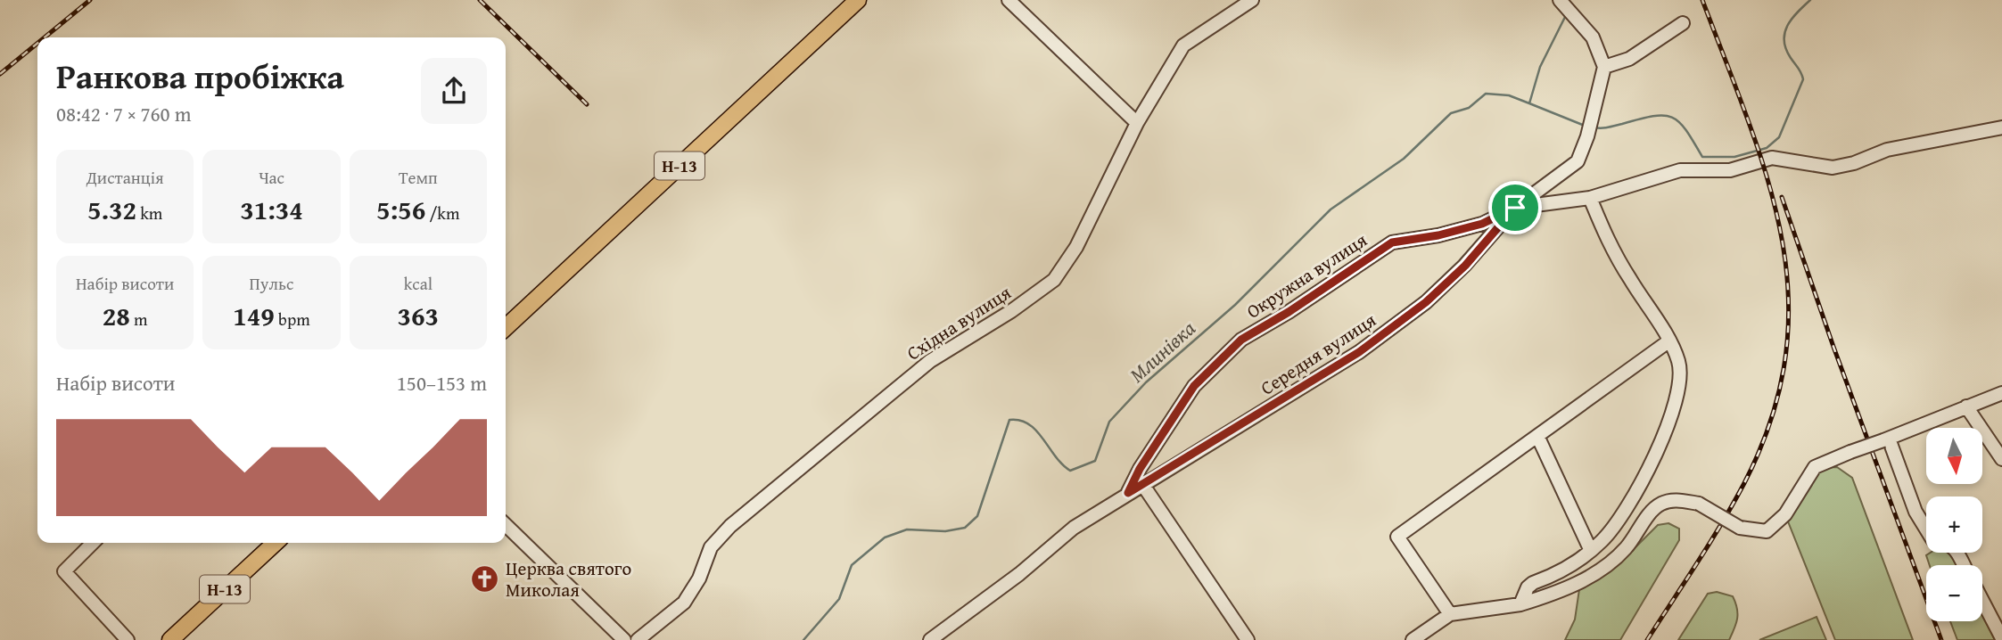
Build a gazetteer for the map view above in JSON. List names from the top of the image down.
{
  "streets": {
    "main road": ["Н-13"],
    "street": ["Окружна вулиця", "Східна вулиця", "Середня вулиця"]
  },
  "crossings": [
    ["Окружна вулиця", "Середня вулиця"]
  ],
  "water": ["Млинівка"],
  "places": {
    "church": ["Церква святого Миколая"]
  },
  "north": "bottom",
  "page": {
    "heading": ["Ранкова пробіжка", "08:42 · 7 × 760 m"],
    "stats": [
      ["Дистанція", "5.32 km"],
      ["Час", "31:34"],
      ["Темп", "5:56 /km"],
      ["Набір висоти", "28 m"],
      ["Пульс", "149 bpm"],
      ["kcal", "363"]
    ],
    "chart": ["Набір висоти", "150–153 m"],
    "map_buttons": ["+", "−"]
  }
}
